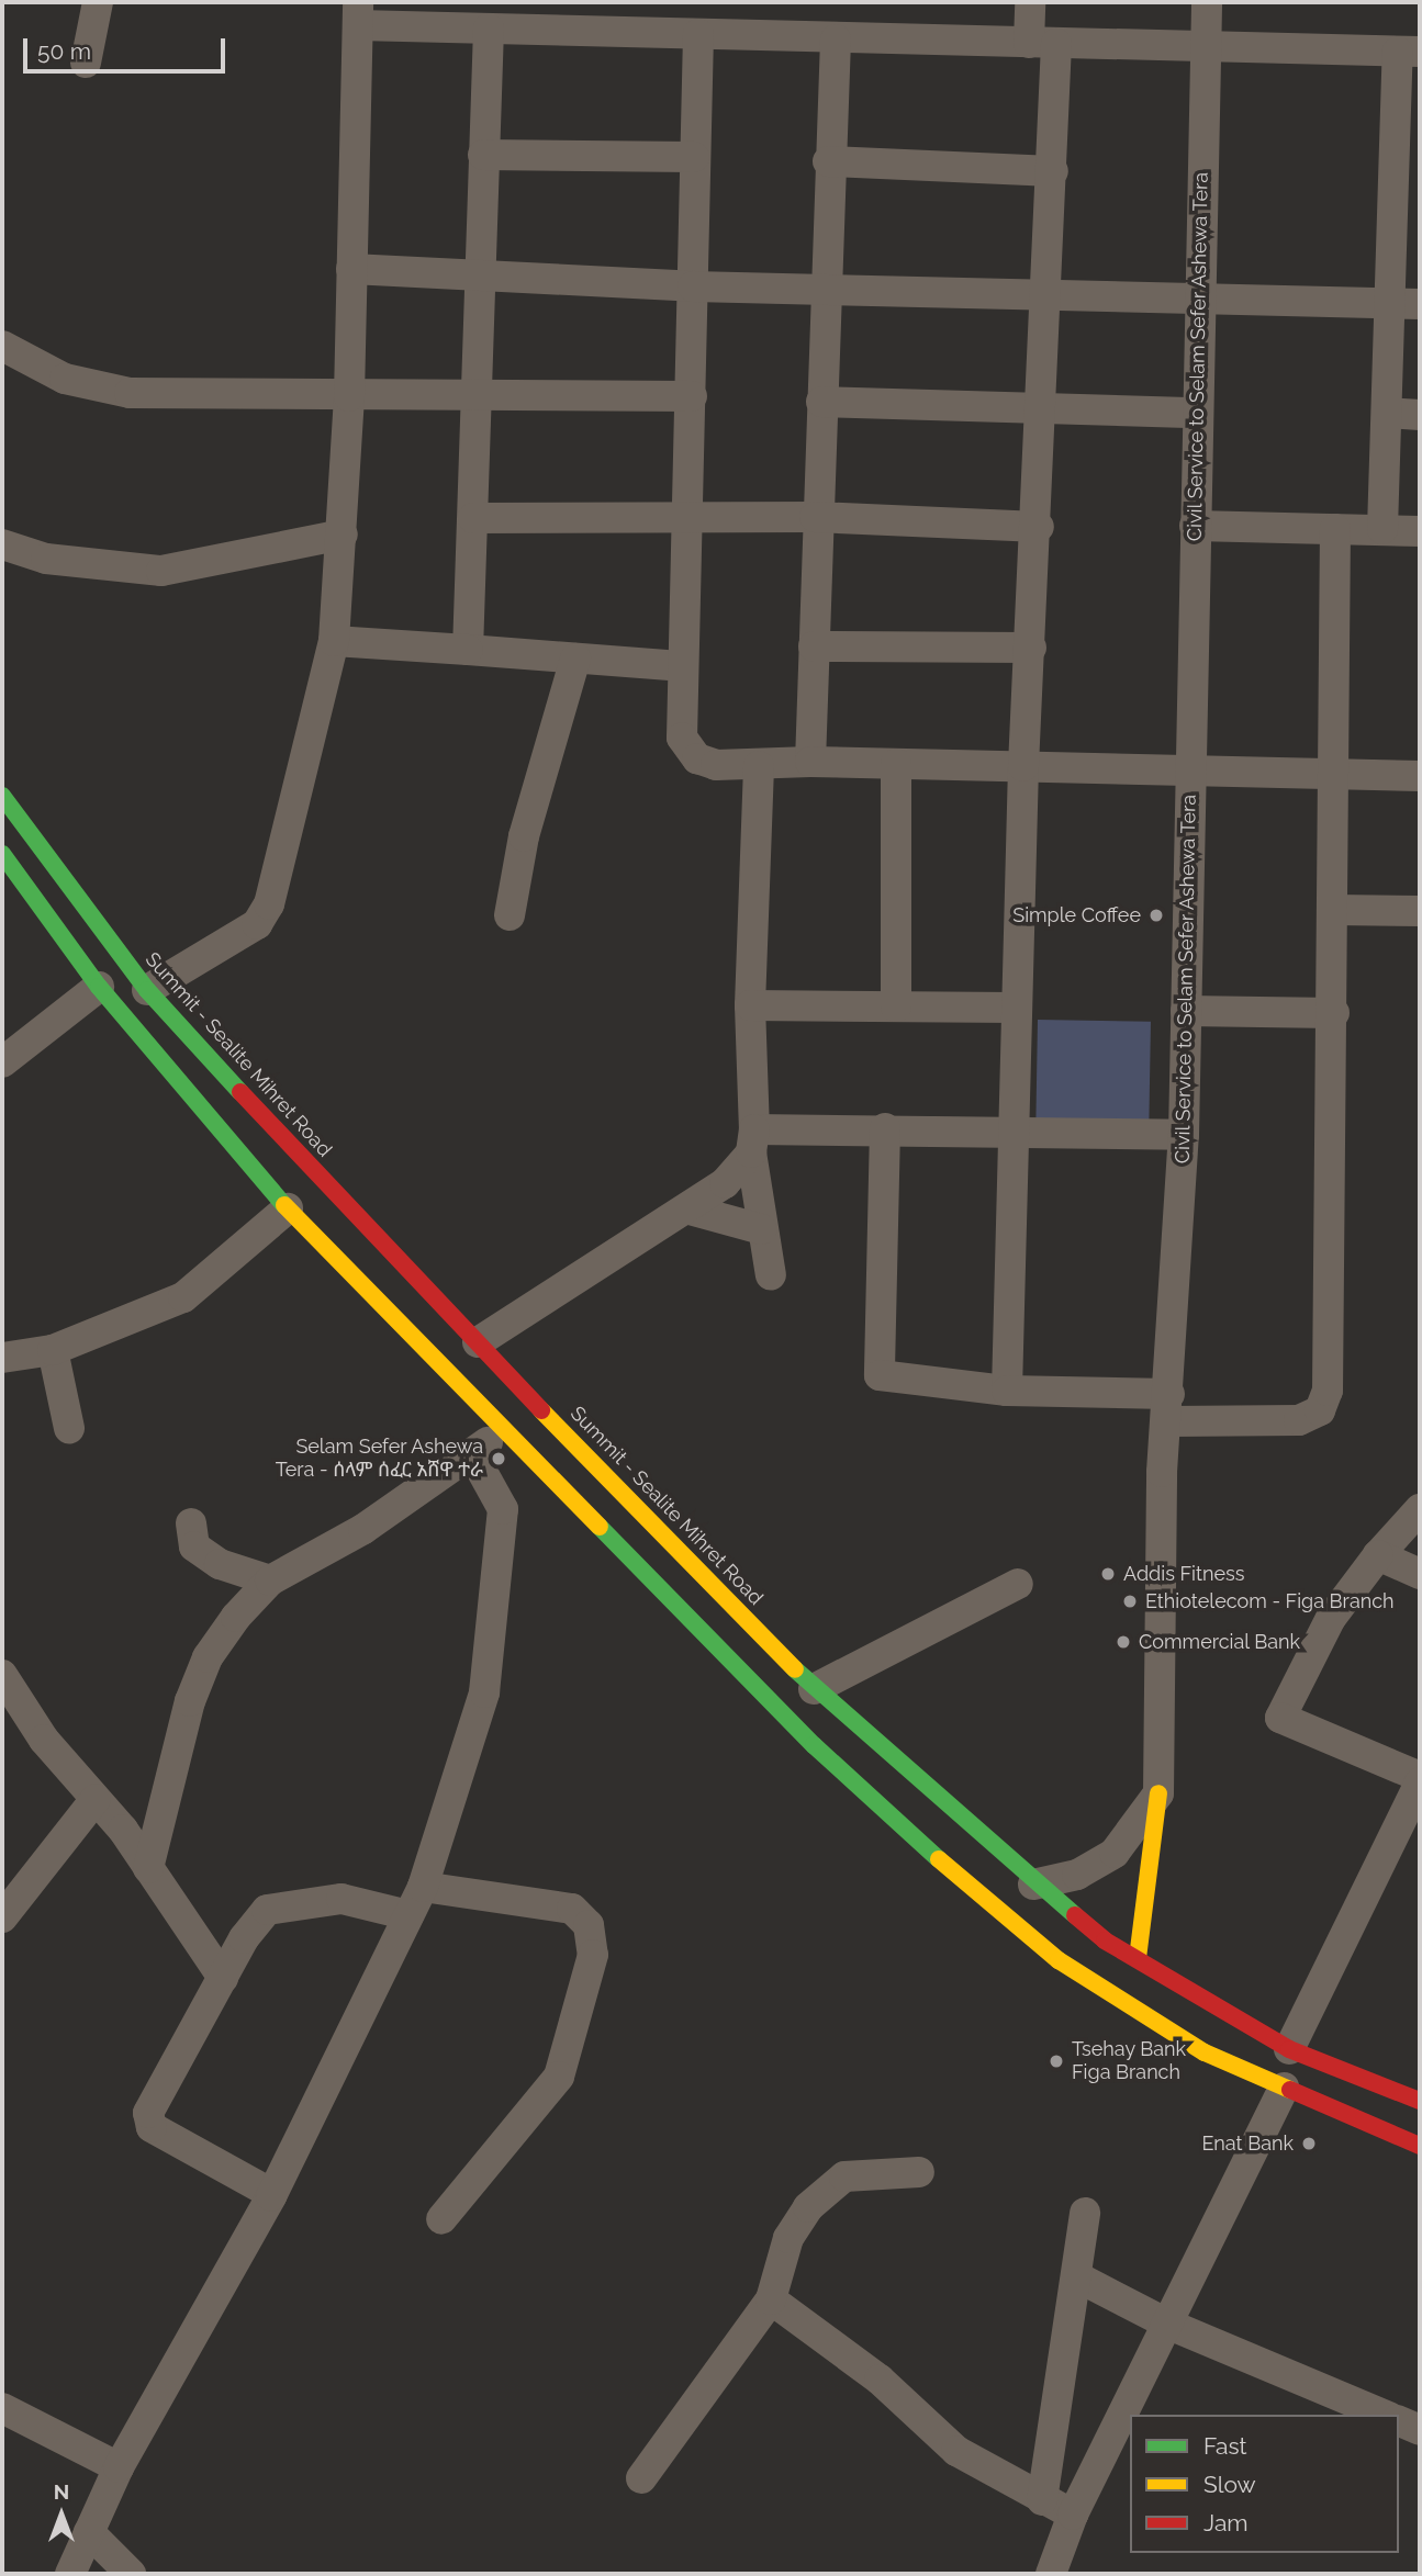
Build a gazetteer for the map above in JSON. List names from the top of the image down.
{
  "streets": {
    "main road": ["Summit - Sealite Mihret Road"],
    "street": ["Civil Service to Selam Sefer Ashewa Tera"]
  },
  "places": [
    "Simple Coffee",
    "Selam Sefer Ashewa Tera - ሰላም ሰፈር አሸዋ ተራ",
    "Addis Fitness",
    "Ethiotelecom - Figa Branch",
    "Commercial Bank",
    "Tsehay Bank Figa Branch",
    "Enat Bank"
  ],
  "legend": ["Fast", "Slow", "Jam"],
  "scale_bar": "50 m",
  "north": "top"
}
